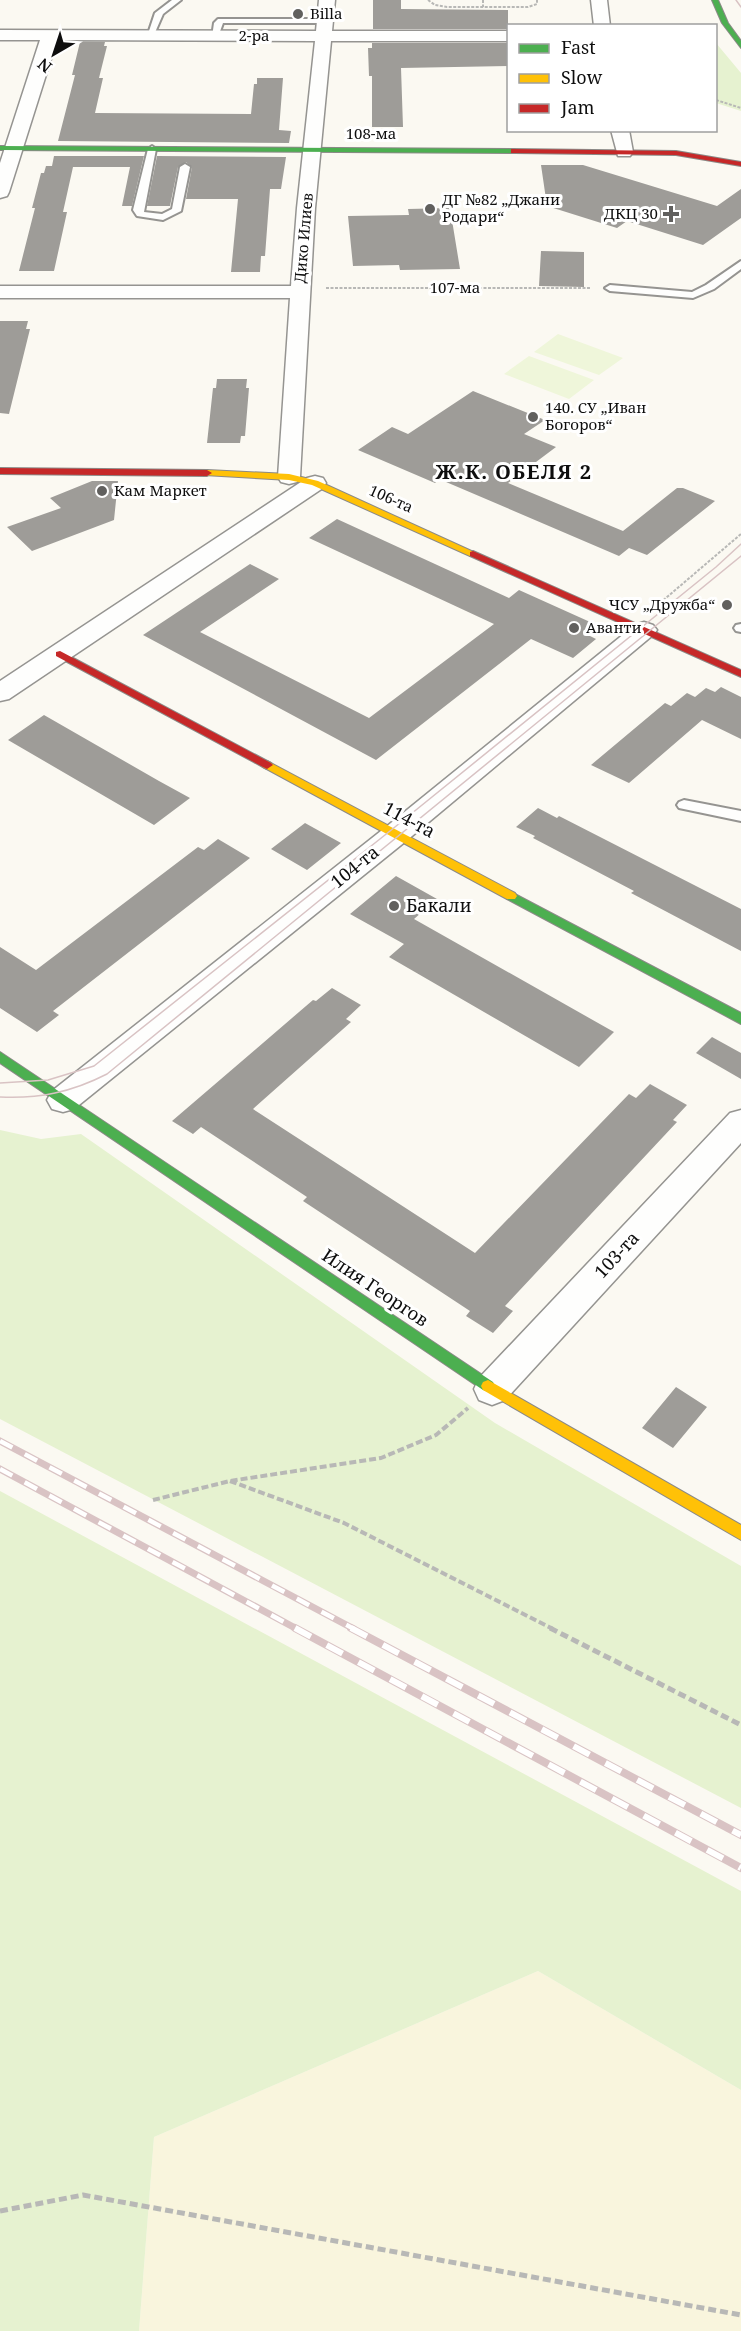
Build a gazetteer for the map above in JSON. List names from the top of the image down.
{
  "streets": {
    "street": [
      "2-ра",
      "108-ма",
      "Дико Илиев",
      "106-та",
      "114-та",
      "104-та",
      "103-та",
      "Илия Георгов"
    ],
    "path": ["107-ма"]
  },
  "crossings": [
    ["2-ра", "Дико Илиев"],
    ["108-ма", "Дико Илиев"],
    ["Дико Илиев", "107-ма"],
    ["Дико Илиев", "106-та"],
    ["106-та", "104-та"],
    ["114-та", "104-та"],
    ["104-та", "Илия Георгов"],
    ["103-та", "Илия Георгов"]
  ],
  "districts": ["Ж.К. ОБЕЛЯ 2"],
  "places": {
    "other": [
      "Billa",
      "ДГ №82 „Джани Родари“",
      "140. СУ „Иван Богоров“",
      "Кам Маркет",
      "ЧСУ „Дружба“",
      "Аванти",
      "Бакали"
    ],
    "health": ["ДКЦ 30"]
  },
  "legend": ["Fast", "Slow", "Jam"],
  "north": "bottom left"
}
